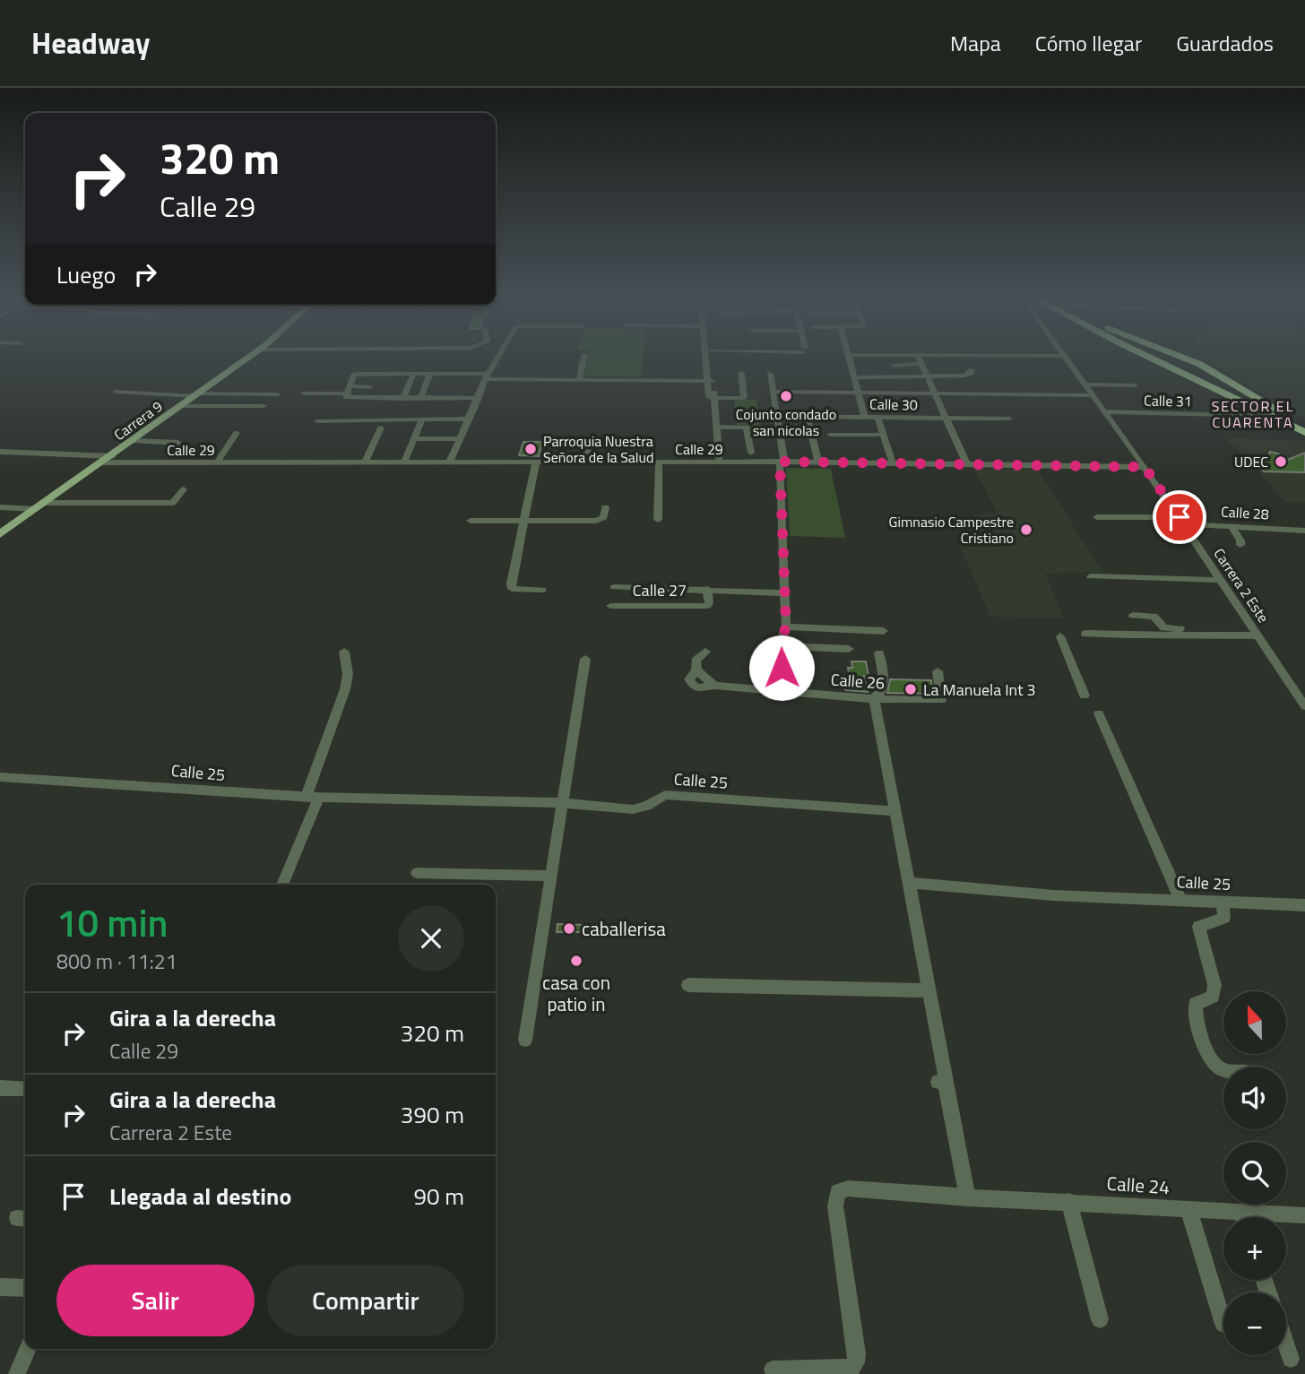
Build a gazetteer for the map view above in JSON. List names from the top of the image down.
{
  "streets": {
    "main road": ["Carrera 9"],
    "street": [
      "Calle 31",
      "Calle 30",
      "Calle 29",
      "Calle 28",
      "Carrera 2 Este",
      "Calle 27",
      "Calle 26",
      "Calle 25",
      "Calle 24"
    ]
  },
  "crossings": [
    ["Calle 31", "Carrera 2 Este"],
    ["Carrera 9", "Calle 29"],
    ["Calle 29", "Carrera 2 Este"],
    ["Calle 28", "Carrera 2 Este"]
  ],
  "districts": ["SECTOR EL CUARENTA"],
  "places": [
    "Cojunto condado san nicolas",
    "Parroquia Nuestra Señora de la Salud",
    "UDEC",
    "Gimnasio Campestre Cristiano",
    "La Manuela Int 3",
    "caballerisa",
    "casa con patio in"
  ],
  "north": "top",
  "page": {
    "header": "Headway",
    "nav": ["Mapa", "Cómo llegar", "Guardados"],
    "turn": ["320 m", "Calle 29"],
    "then": "Luego",
    "heading": ["10 min", "800 m · 11:21"],
    "map_buttons": ["+", "−"],
    "list": [
      {
        "name": "Gira a la derecha",
        "note": "Calle 29",
        "value": "320 m"
      },
      {
        "name": "Gira a la derecha",
        "note": "Carrera 2 Este",
        "value": "390 m"
      },
      {
        "name": "Llegada al destino",
        "value": "90 m"
      }
    ],
    "buttons": ["Salir", "Compartir"]
  }
}
